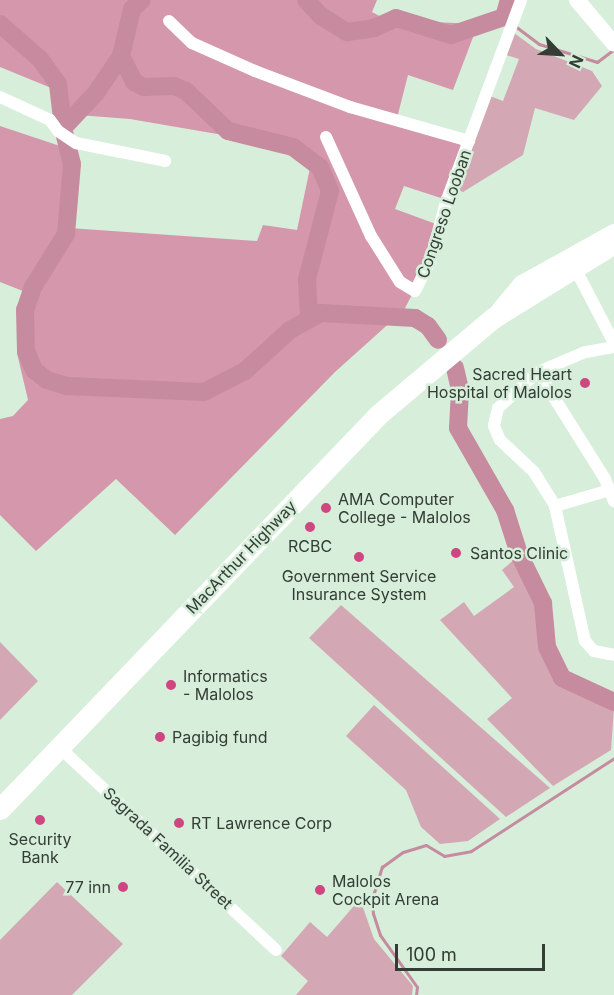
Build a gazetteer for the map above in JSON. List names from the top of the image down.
{
  "streets": {
    "highway": ["MacArthur Highway"],
    "street": ["Congreso Looban", "Sagrada Familia Street"]
  },
  "crossings": [
    ["MacArthur Highway", "Sagrada Familia Street"]
  ],
  "places": [
    "Sacred Heart Hospital of Malolos",
    "AMA Computer College - Malolos",
    "RCBC",
    "Santos Clinic",
    "Government Service Insurance System",
    "Informatics - Malolos",
    "Pagibig fund",
    "Security Bank",
    "RT Lawrence Corp",
    "77 inn",
    "Malolos Cockpit Arena"
  ],
  "scale_bar": "100 m",
  "north": "bottom right"
}
